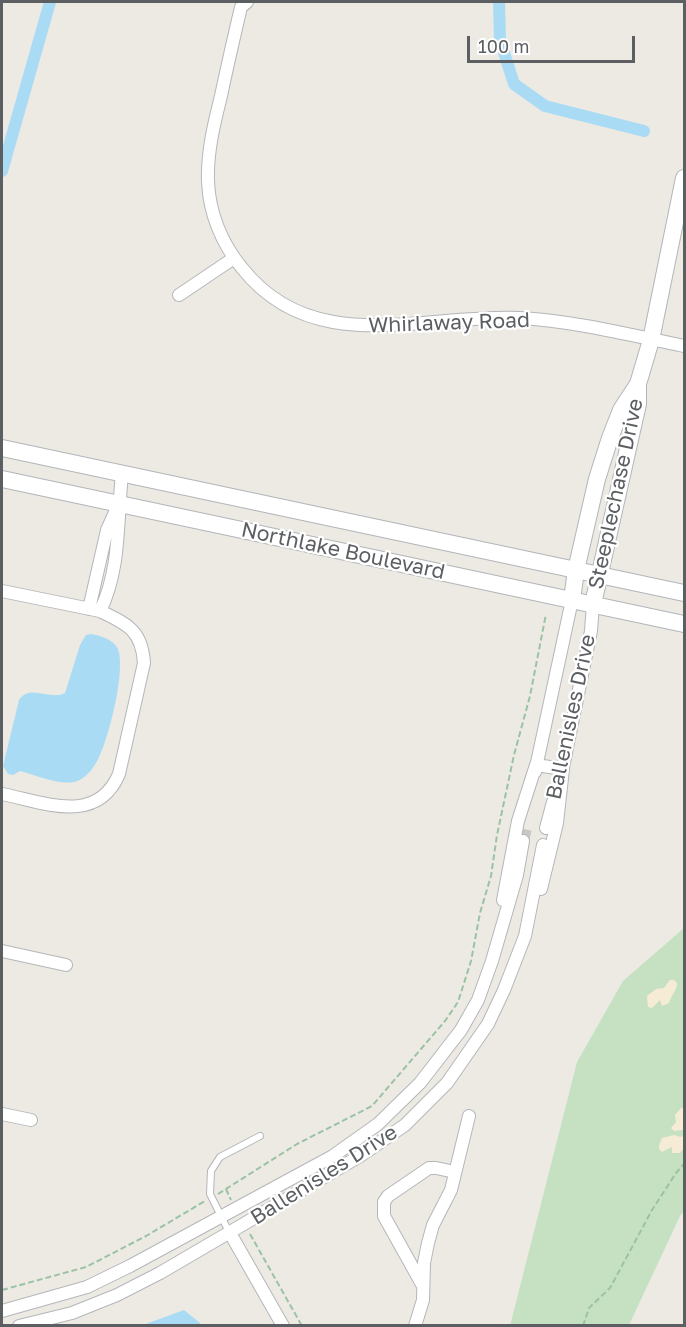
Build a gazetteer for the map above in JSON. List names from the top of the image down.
{
  "streets": {
    "main road": ["Steeplechase Drive", "Northlake Boulevard"],
    "street": ["Whirlaway Road", "Ballenisles Drive"]
  },
  "crossings": [
    ["Whirlaway Road", "Steeplechase Drive"],
    ["Steeplechase Drive", "Northlake Boulevard"],
    ["Steeplechase Drive", "Ballenisles Drive"],
    ["Northlake Boulevard", "Ballenisles Drive"]
  ],
  "scale_bar": "100 m"
}
